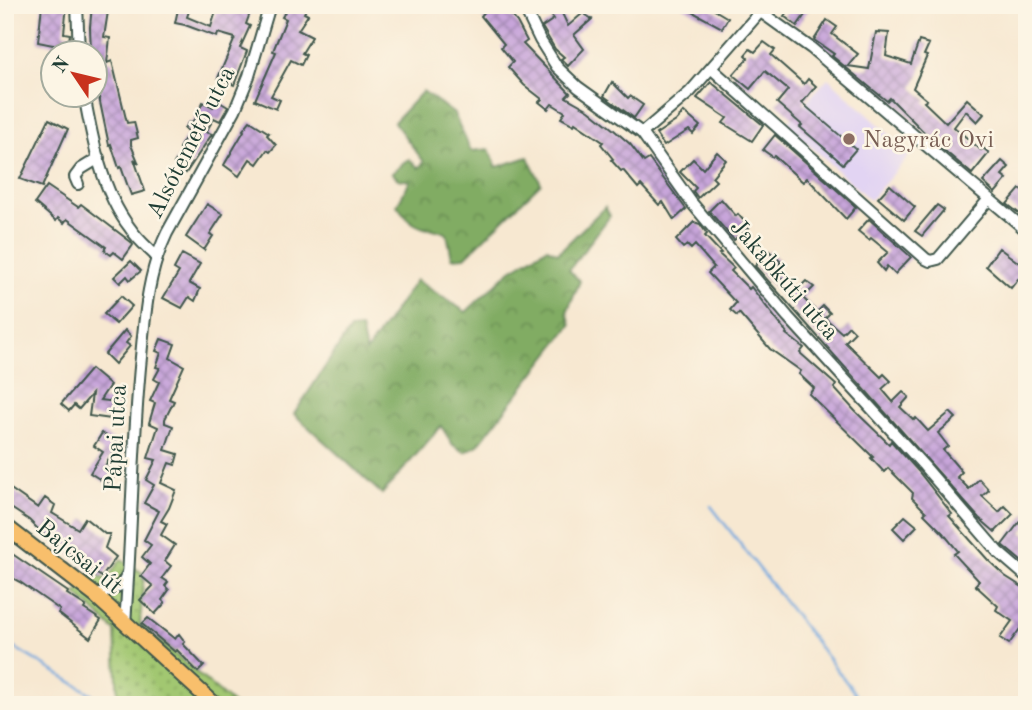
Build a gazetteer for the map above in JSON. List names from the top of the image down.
{
  "streets": {
    "main road": ["Bajcsai út"],
    "street": ["Alsótemető utca", "Jakabkúti utca", "Pápai utca"]
  },
  "crossings": [
    ["Alsótemető utca", "Pápai utca"],
    ["Pápai utca", "Bajcsai út"]
  ],
  "places": ["Nagyrác Ovi"],
  "north": "top left"
}
